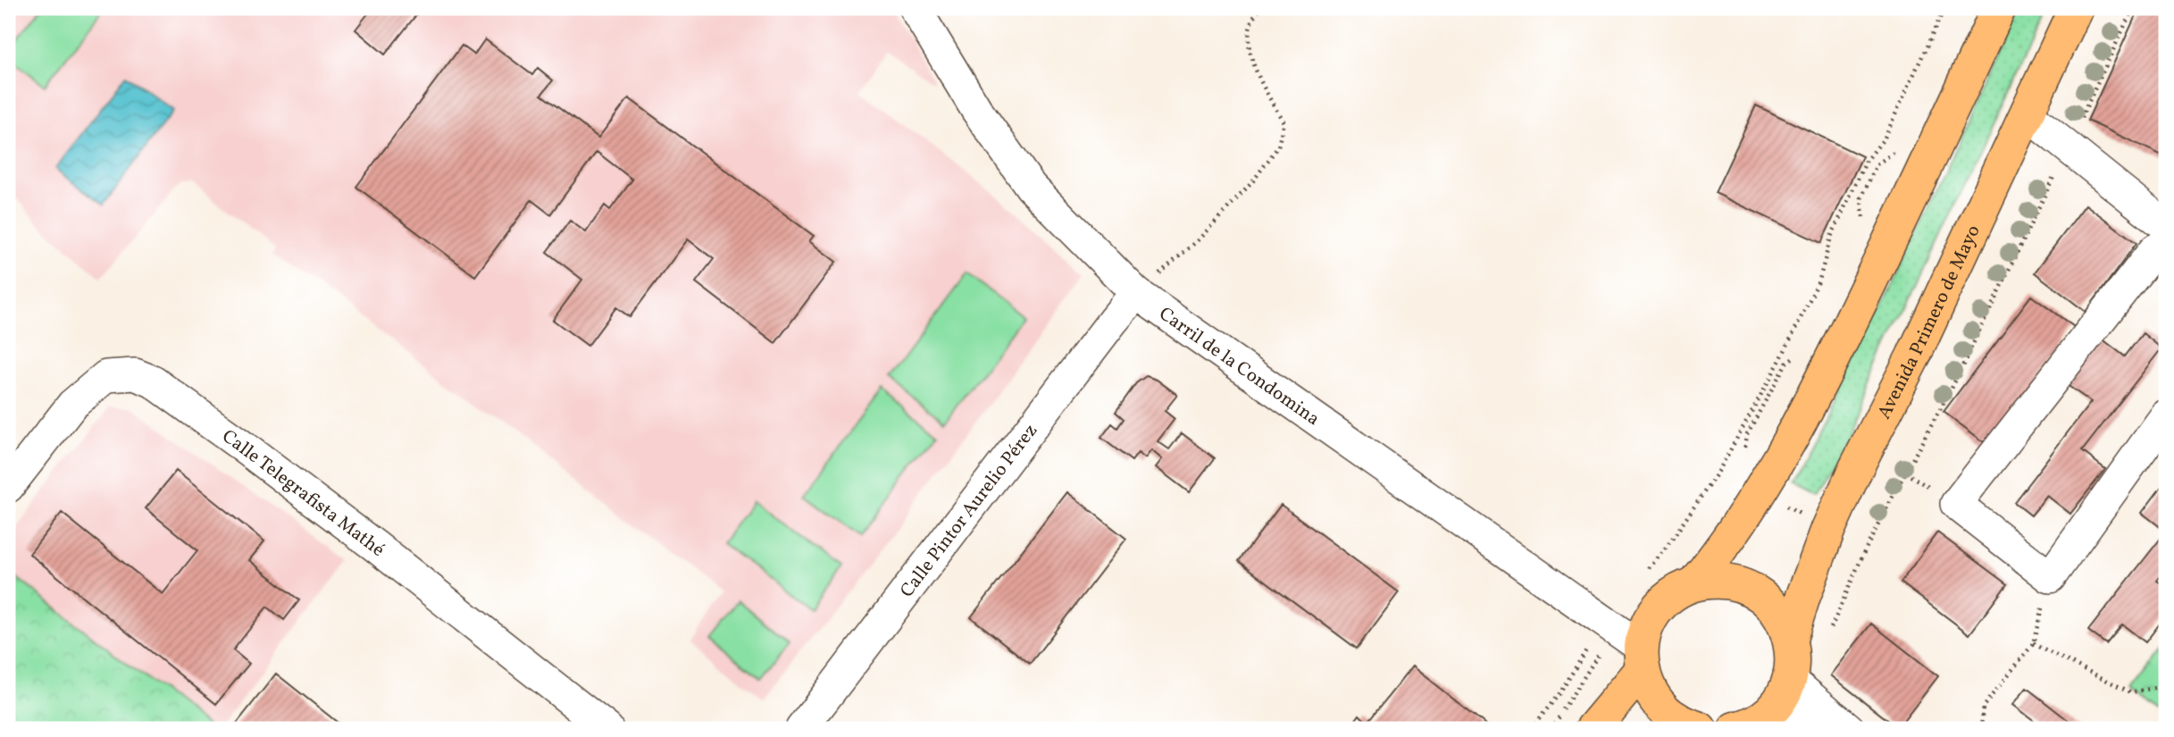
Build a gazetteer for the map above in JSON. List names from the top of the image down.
{
  "streets": {
    "main road": ["Avenida Primero de Mayo"],
    "street": ["Carril de la Condomina", "Calle Telegrafista Mathé", "Calle Pintor Aurelio Pérez"]
  },
  "crossings": [
    ["Carril de la Condomina", "Calle Pintor Aurelio Pérez"]
  ]
}
